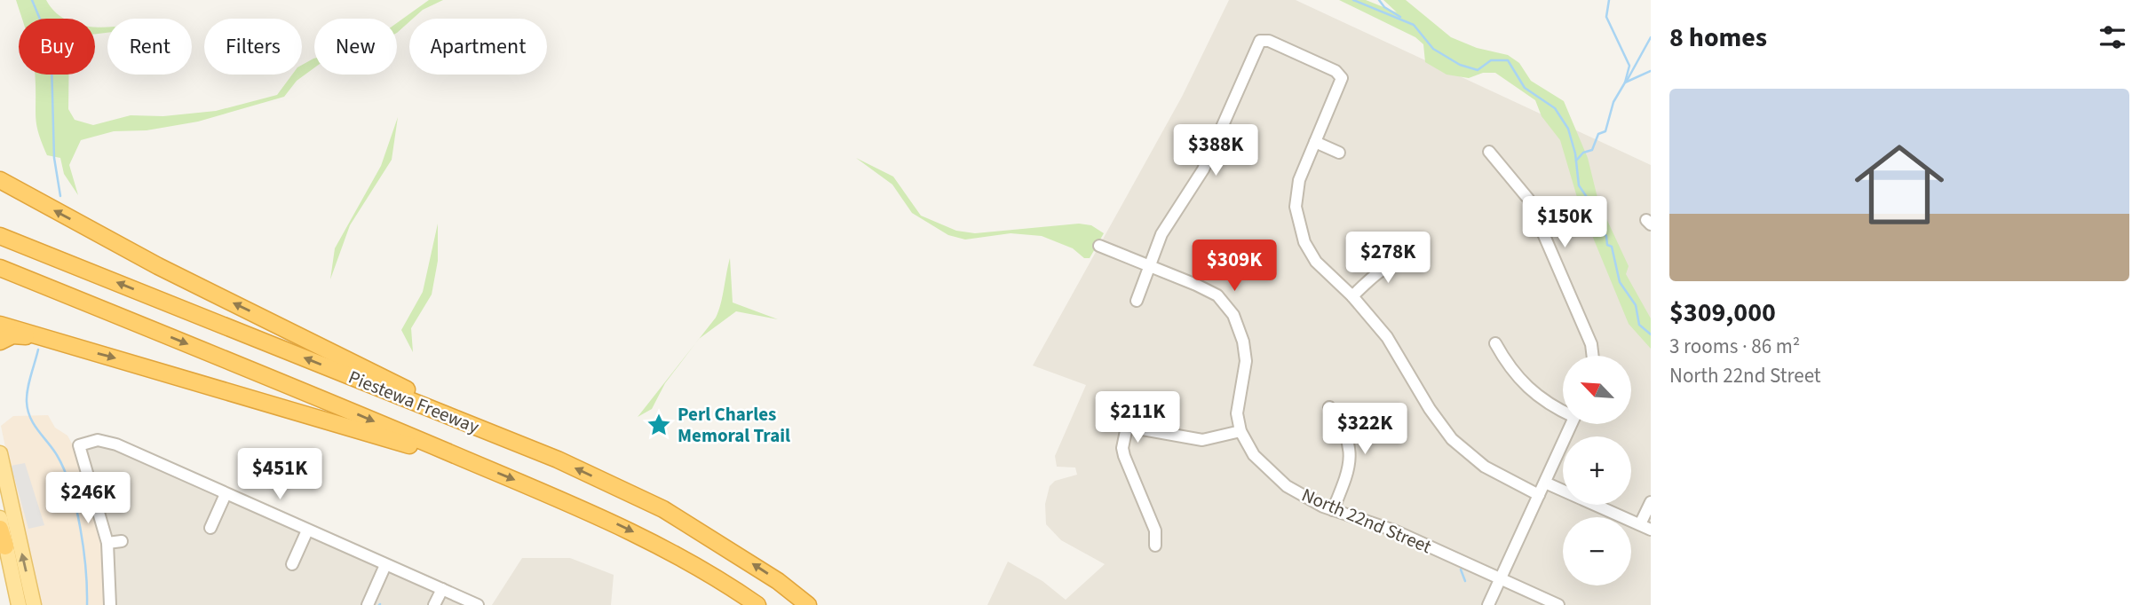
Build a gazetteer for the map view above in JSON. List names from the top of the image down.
{
  "streets": {
    "highway": ["Piestewa Freeway"],
    "street": ["North 22nd Street"]
  },
  "places": {
    "place": ["Perl Charles Memoral Trail"]
  },
  "north": "top left",
  "page": {
    "heading": "8 homes",
    "chip": [
      "Buy",
      "Rent",
      "Filters",
      "New",
      "Apartment"
    ],
    "list": [
      {
        "name": "$309,000",
        "note": "3 rooms · 86 m² · North 22nd Street"
      }
    ],
    "price": [
      "$388K",
      "$150K",
      "$278K",
      "$309K",
      "$211K",
      "$322K",
      "$451K",
      "$246K"
    ],
    "map_buttons": ["+", "−"]
  }
}
